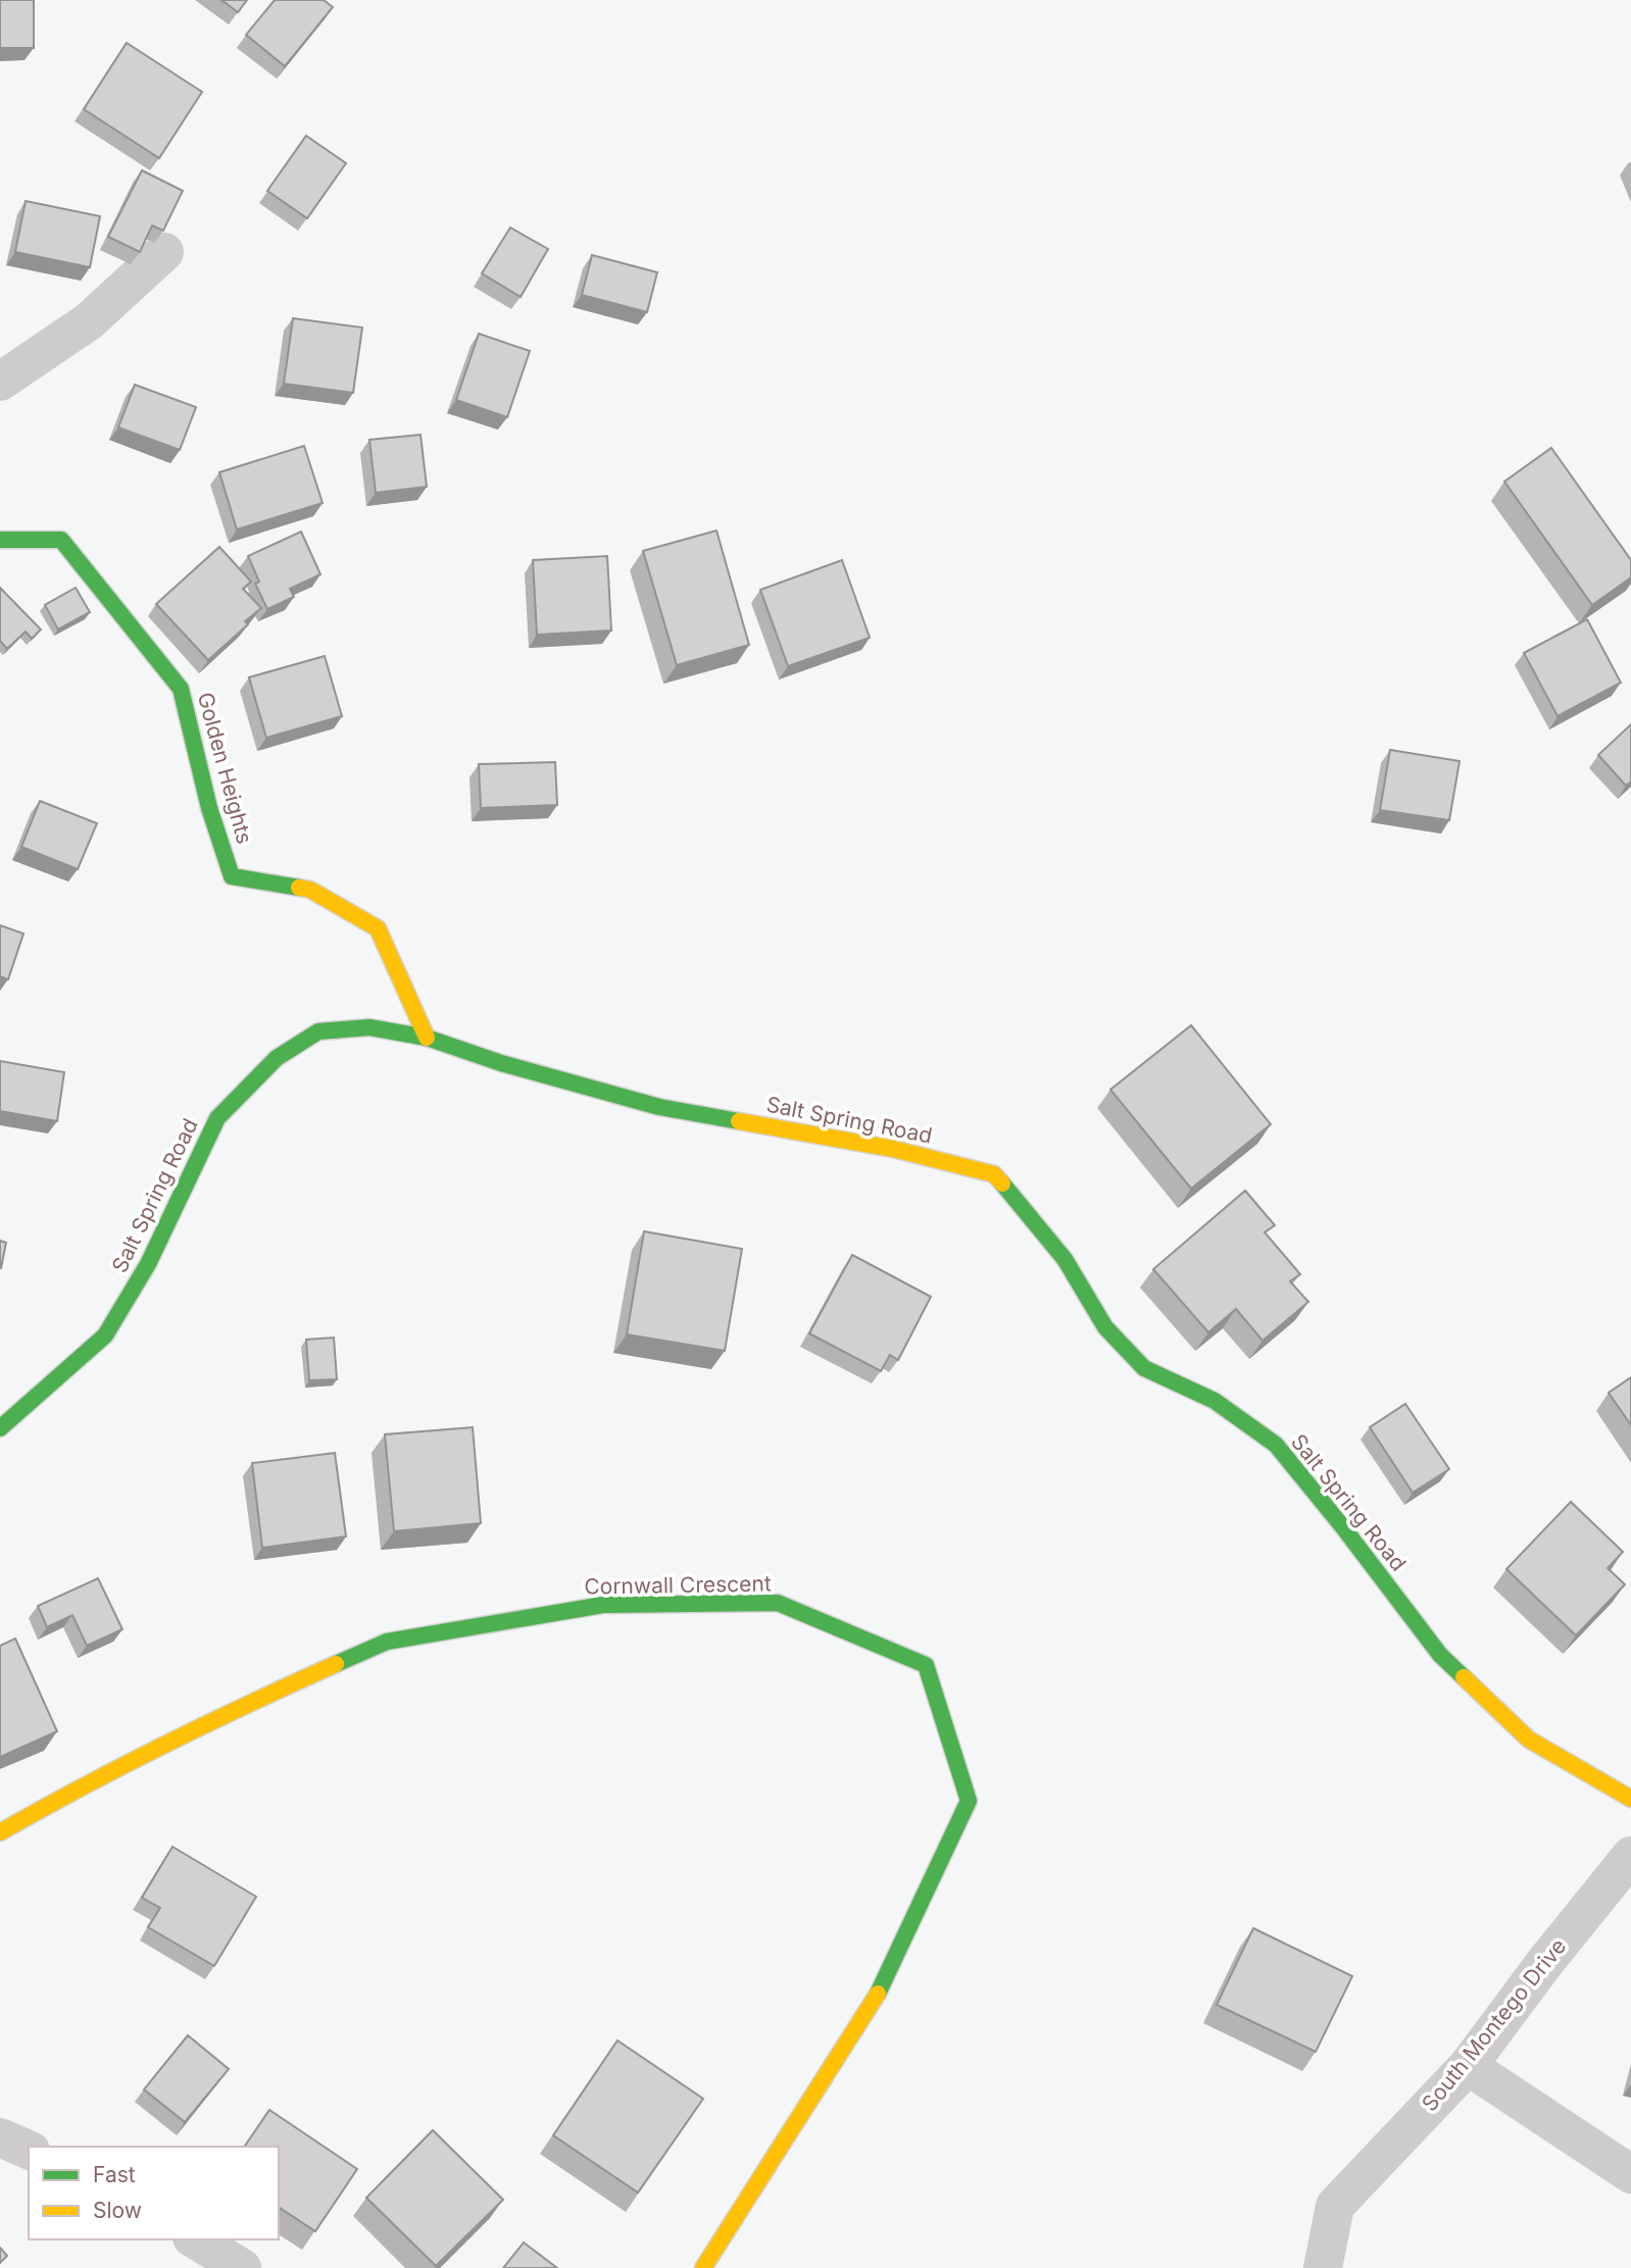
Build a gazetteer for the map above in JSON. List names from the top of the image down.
{
  "streets": {
    "street": [
      "Golden Heights",
      "Salt Spring Road",
      "Cornwall Crescent",
      "South Montego Drive"
    ]
  },
  "crossings": [
    ["Golden Heights", "Salt Spring Road"]
  ],
  "legend": ["Fast", "Slow"]
}
